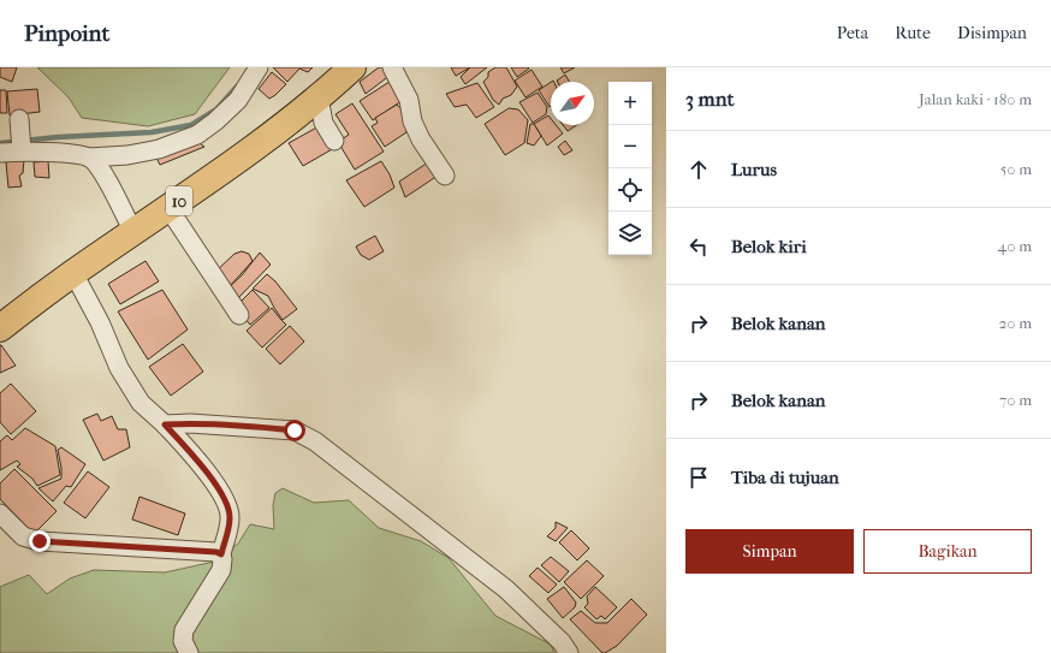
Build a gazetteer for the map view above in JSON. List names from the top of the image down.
{
  "streets": {
    "highway": ["10"]
  },
  "north": "top right",
  "page": {
    "header": "Pinpoint",
    "nav": ["Peta", "Rute", "Disimpan"],
    "heading": ["3 mnt", "Jalan kaki · 180 m"],
    "map_buttons": ["+", "−"],
    "list": [
      ["Lurus", "50 m"],
      ["Belok kiri", "40 m"],
      ["Belok kanan", "20 m"],
      ["Belok kanan", "70 m"],
      "Tiba di tujuan"
    ],
    "buttons": ["Simpan", "Bagikan"]
  }
}
